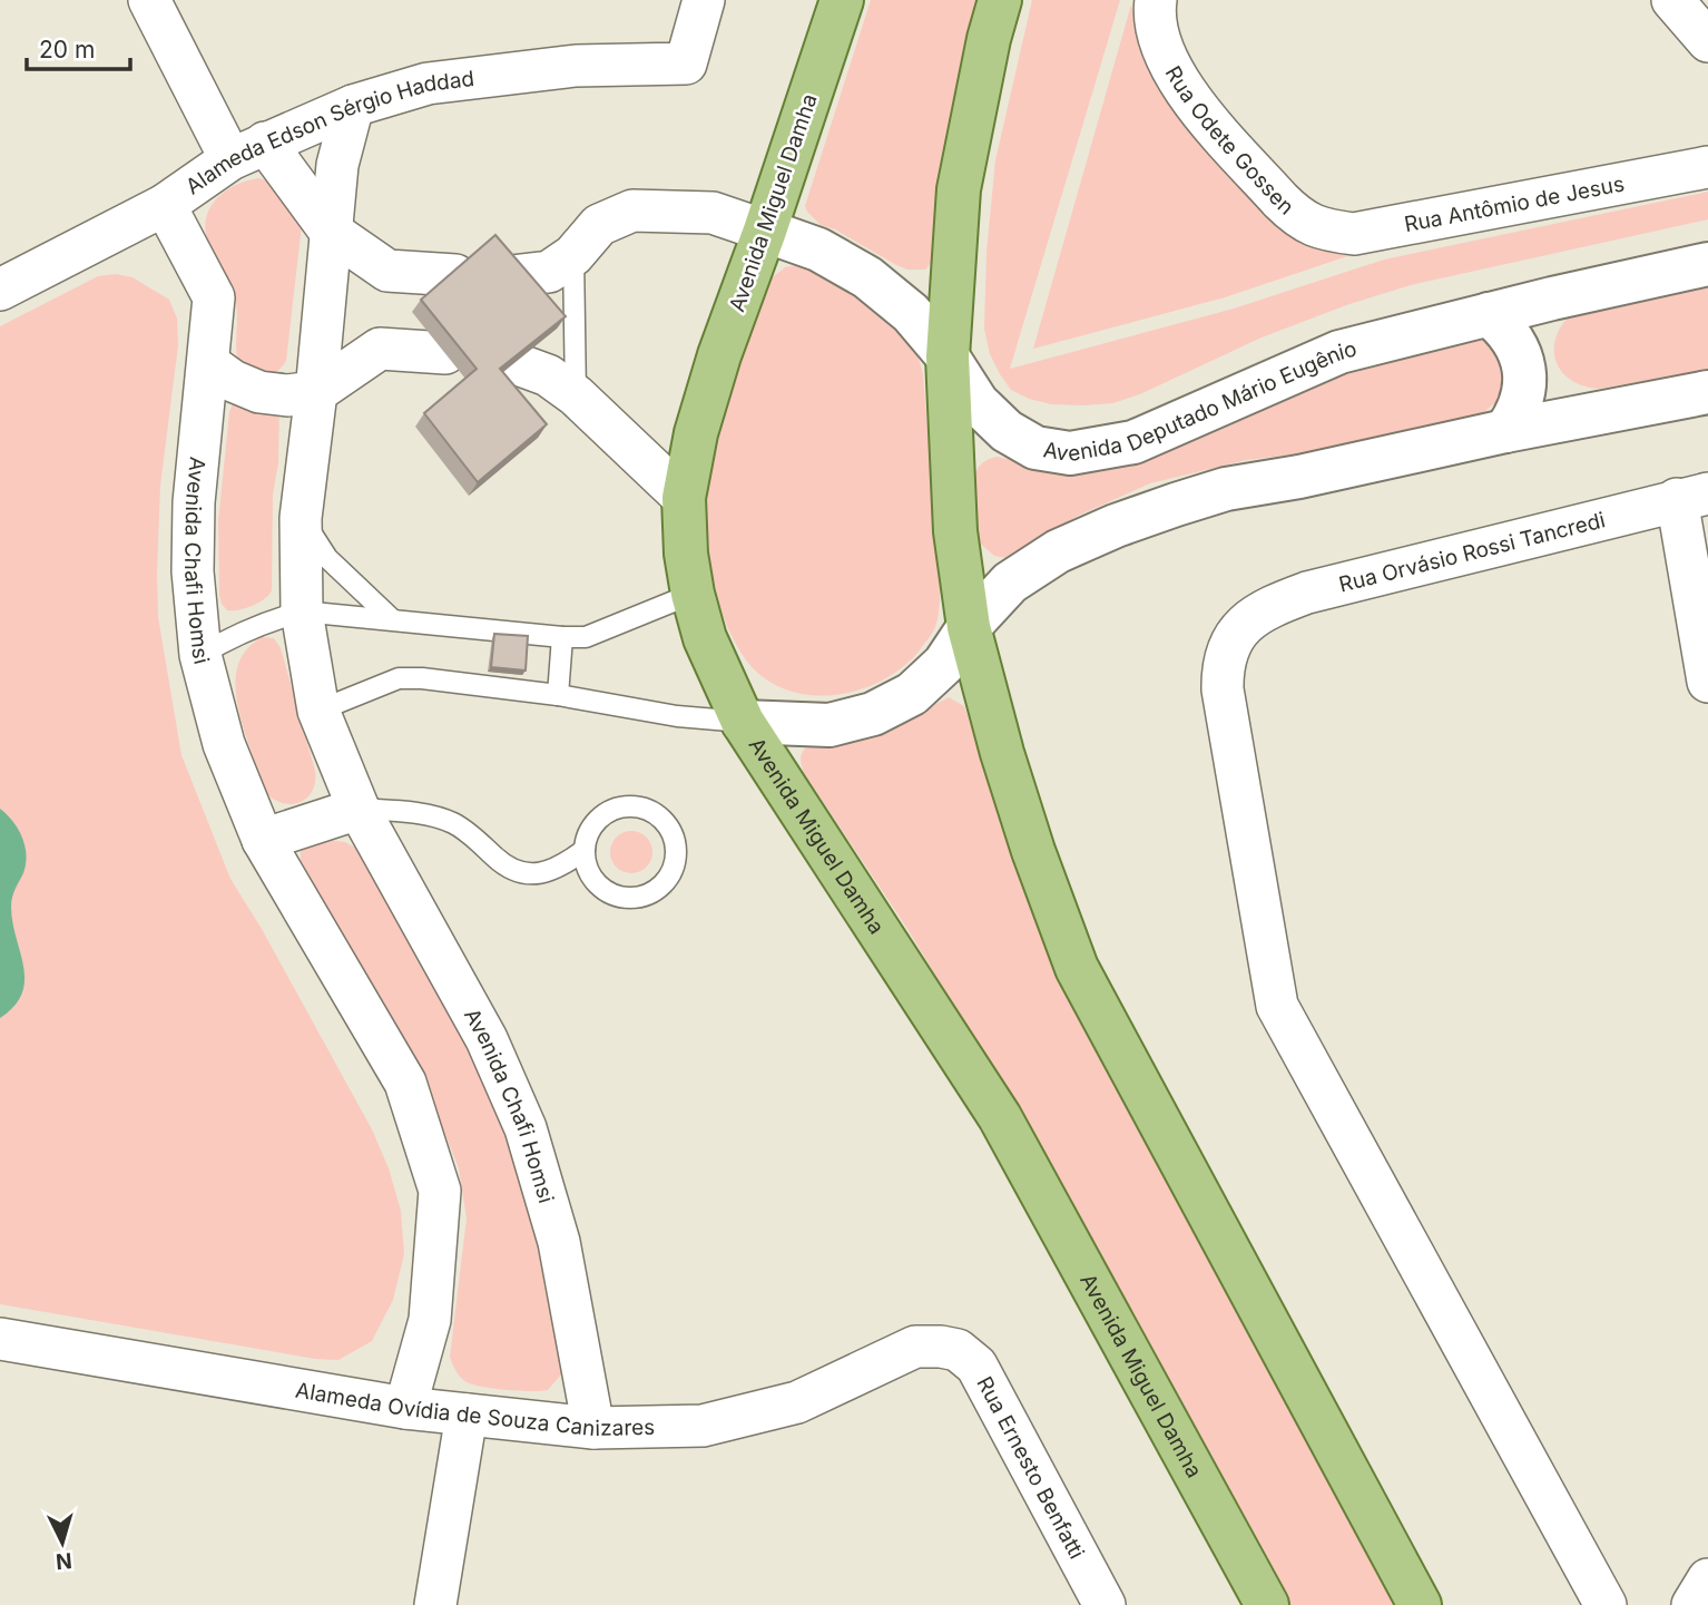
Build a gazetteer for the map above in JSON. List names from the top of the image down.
{
  "streets": {
    "main road": ["Avenida Miguel Damha"],
    "street": [
      "Alameda Edson Sérgio Haddad",
      "Rua Odete Gossen",
      "Rua Antômio de Jesus",
      "Avenida Deputado Mário Eugênio",
      "Rua Orvásio Rossi Tancredi",
      "Avenida Chafi Homsi",
      "Alameda Ovídia de Souza Canizares",
      "Rua Ernesto Benfatti"
    ]
  },
  "crossings": [
    ["Alameda Edson Sérgio Haddad", "Avenida Chafi Homsi"],
    ["Rua Odete Gossen", "Rua Antômio de Jesus"],
    ["Avenida Miguel Damha", "Avenida Deputado Mário Eugênio"],
    ["Avenida Chafi Homsi", "Alameda Ovídia de Souza Canizares"],
    ["Alameda Ovídia de Souza Canizares", "Rua Ernesto Benfatti"]
  ],
  "scale_bar": "20 m",
  "north": "bottom"
}
